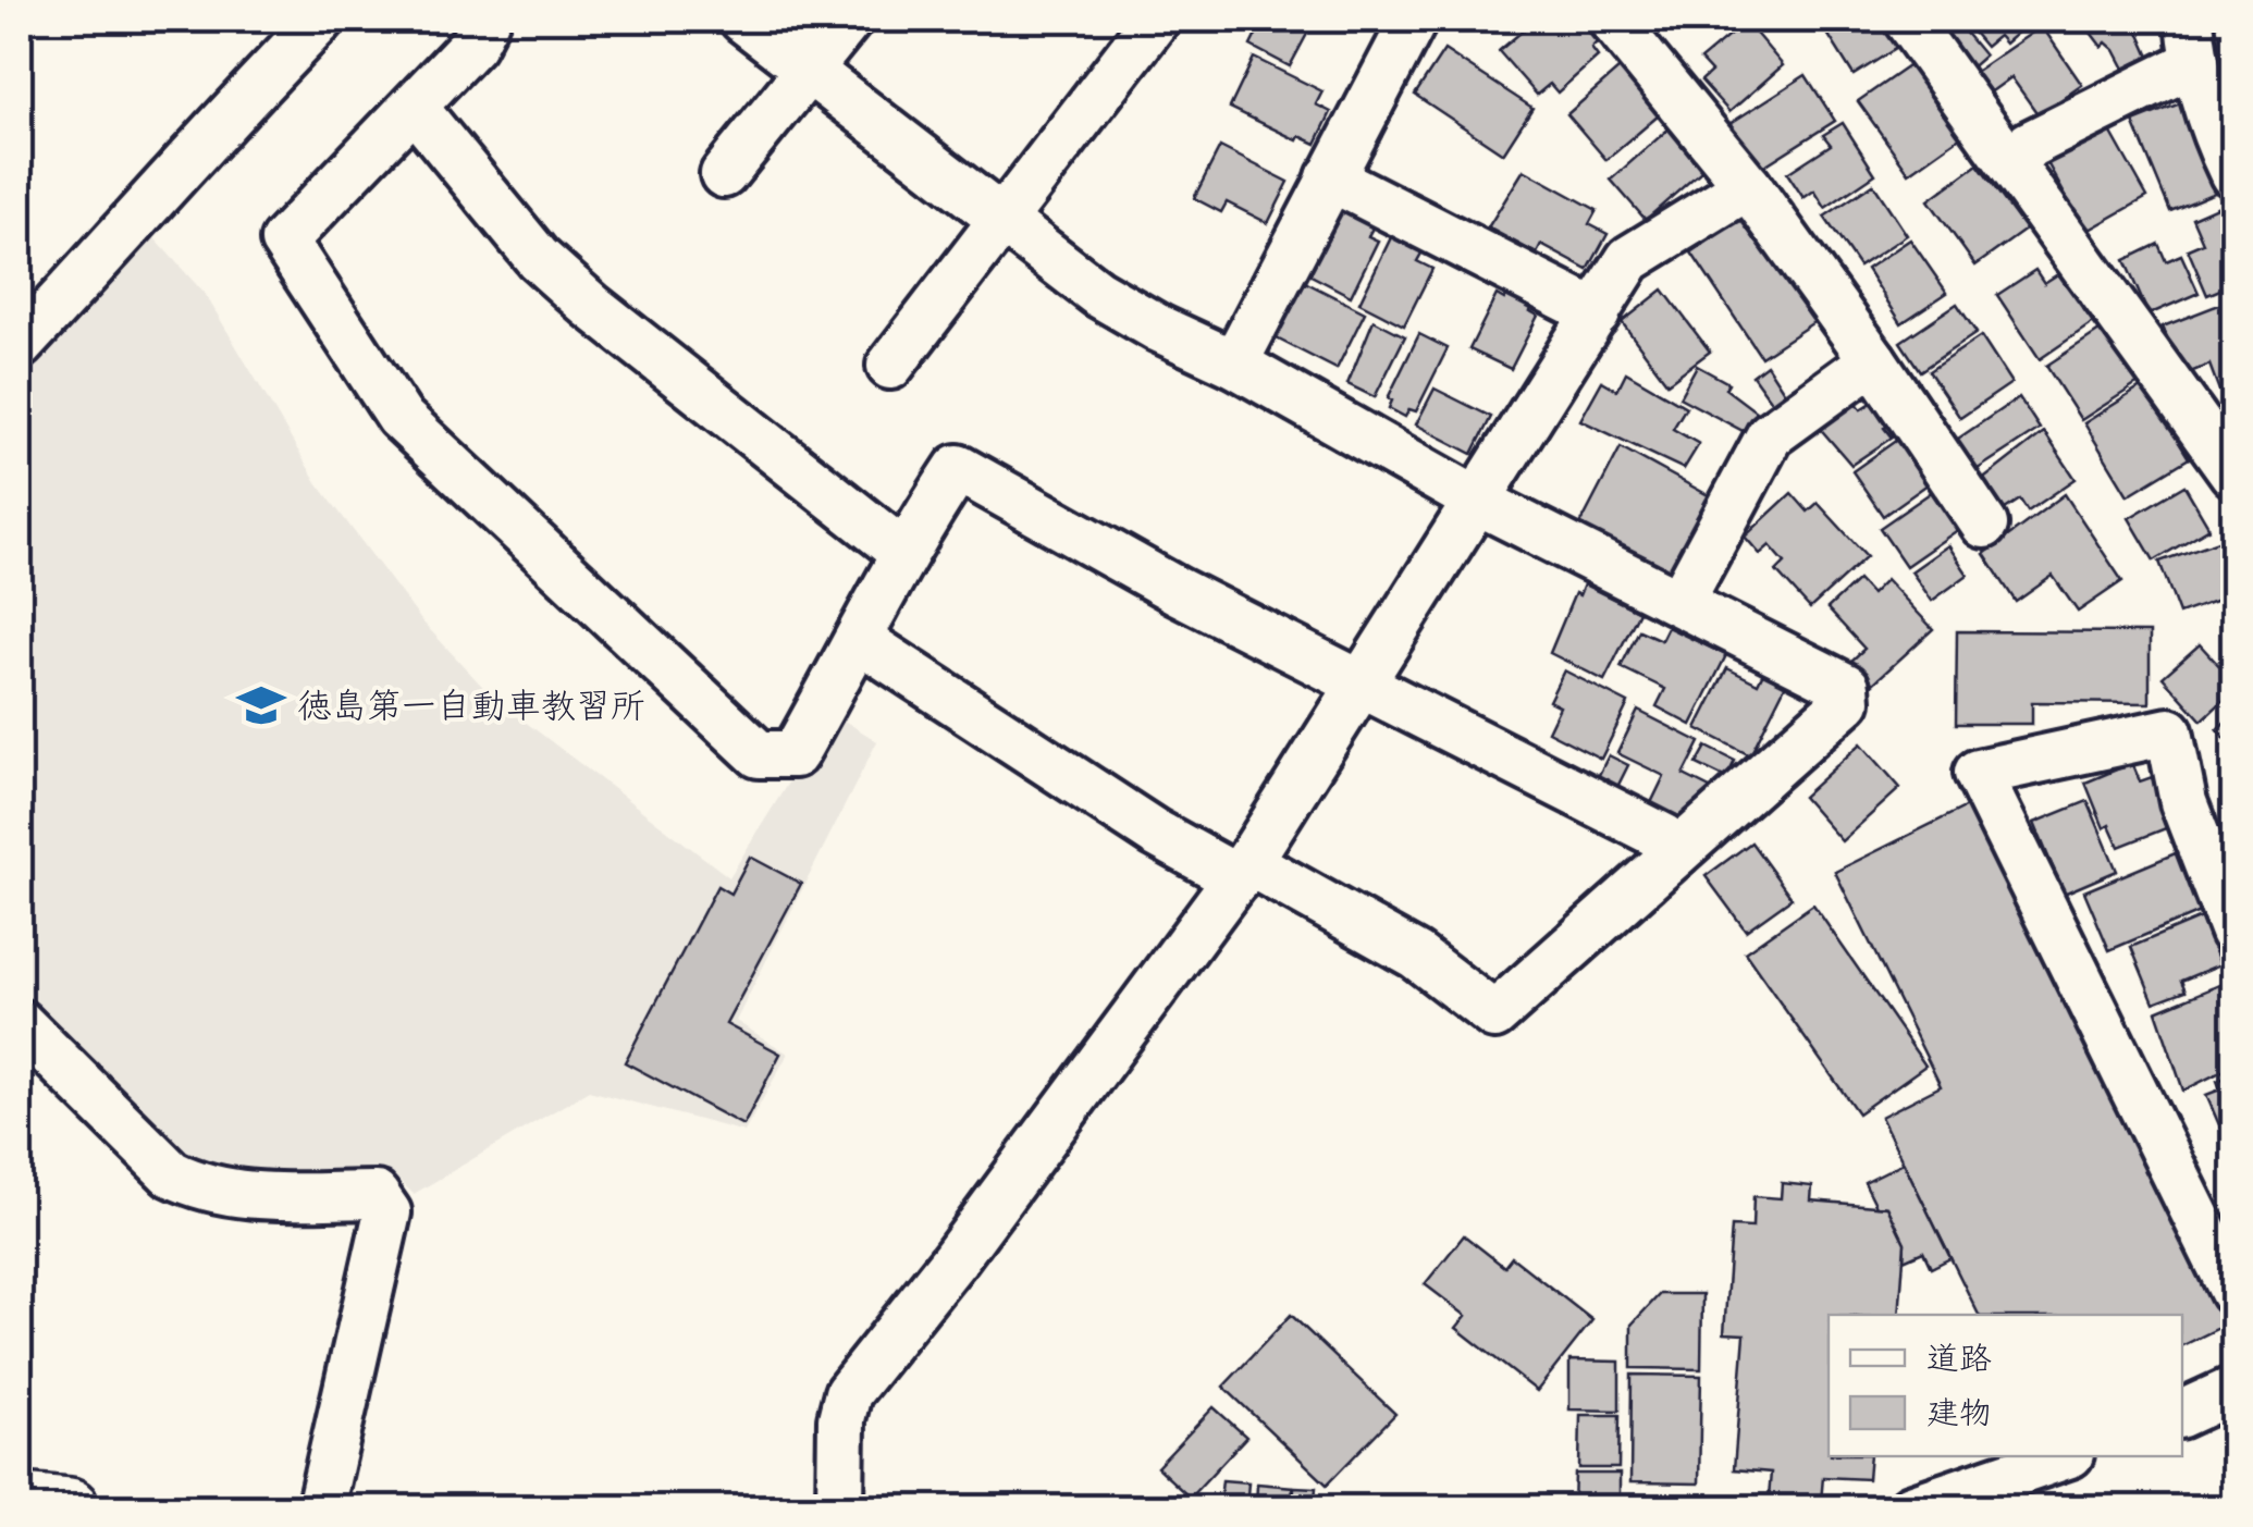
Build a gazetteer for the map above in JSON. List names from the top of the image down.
{
  "places": {
    "school or university": ["徳島第一自動車教習所"]
  },
  "legend": ["道路", "建物"]
}
